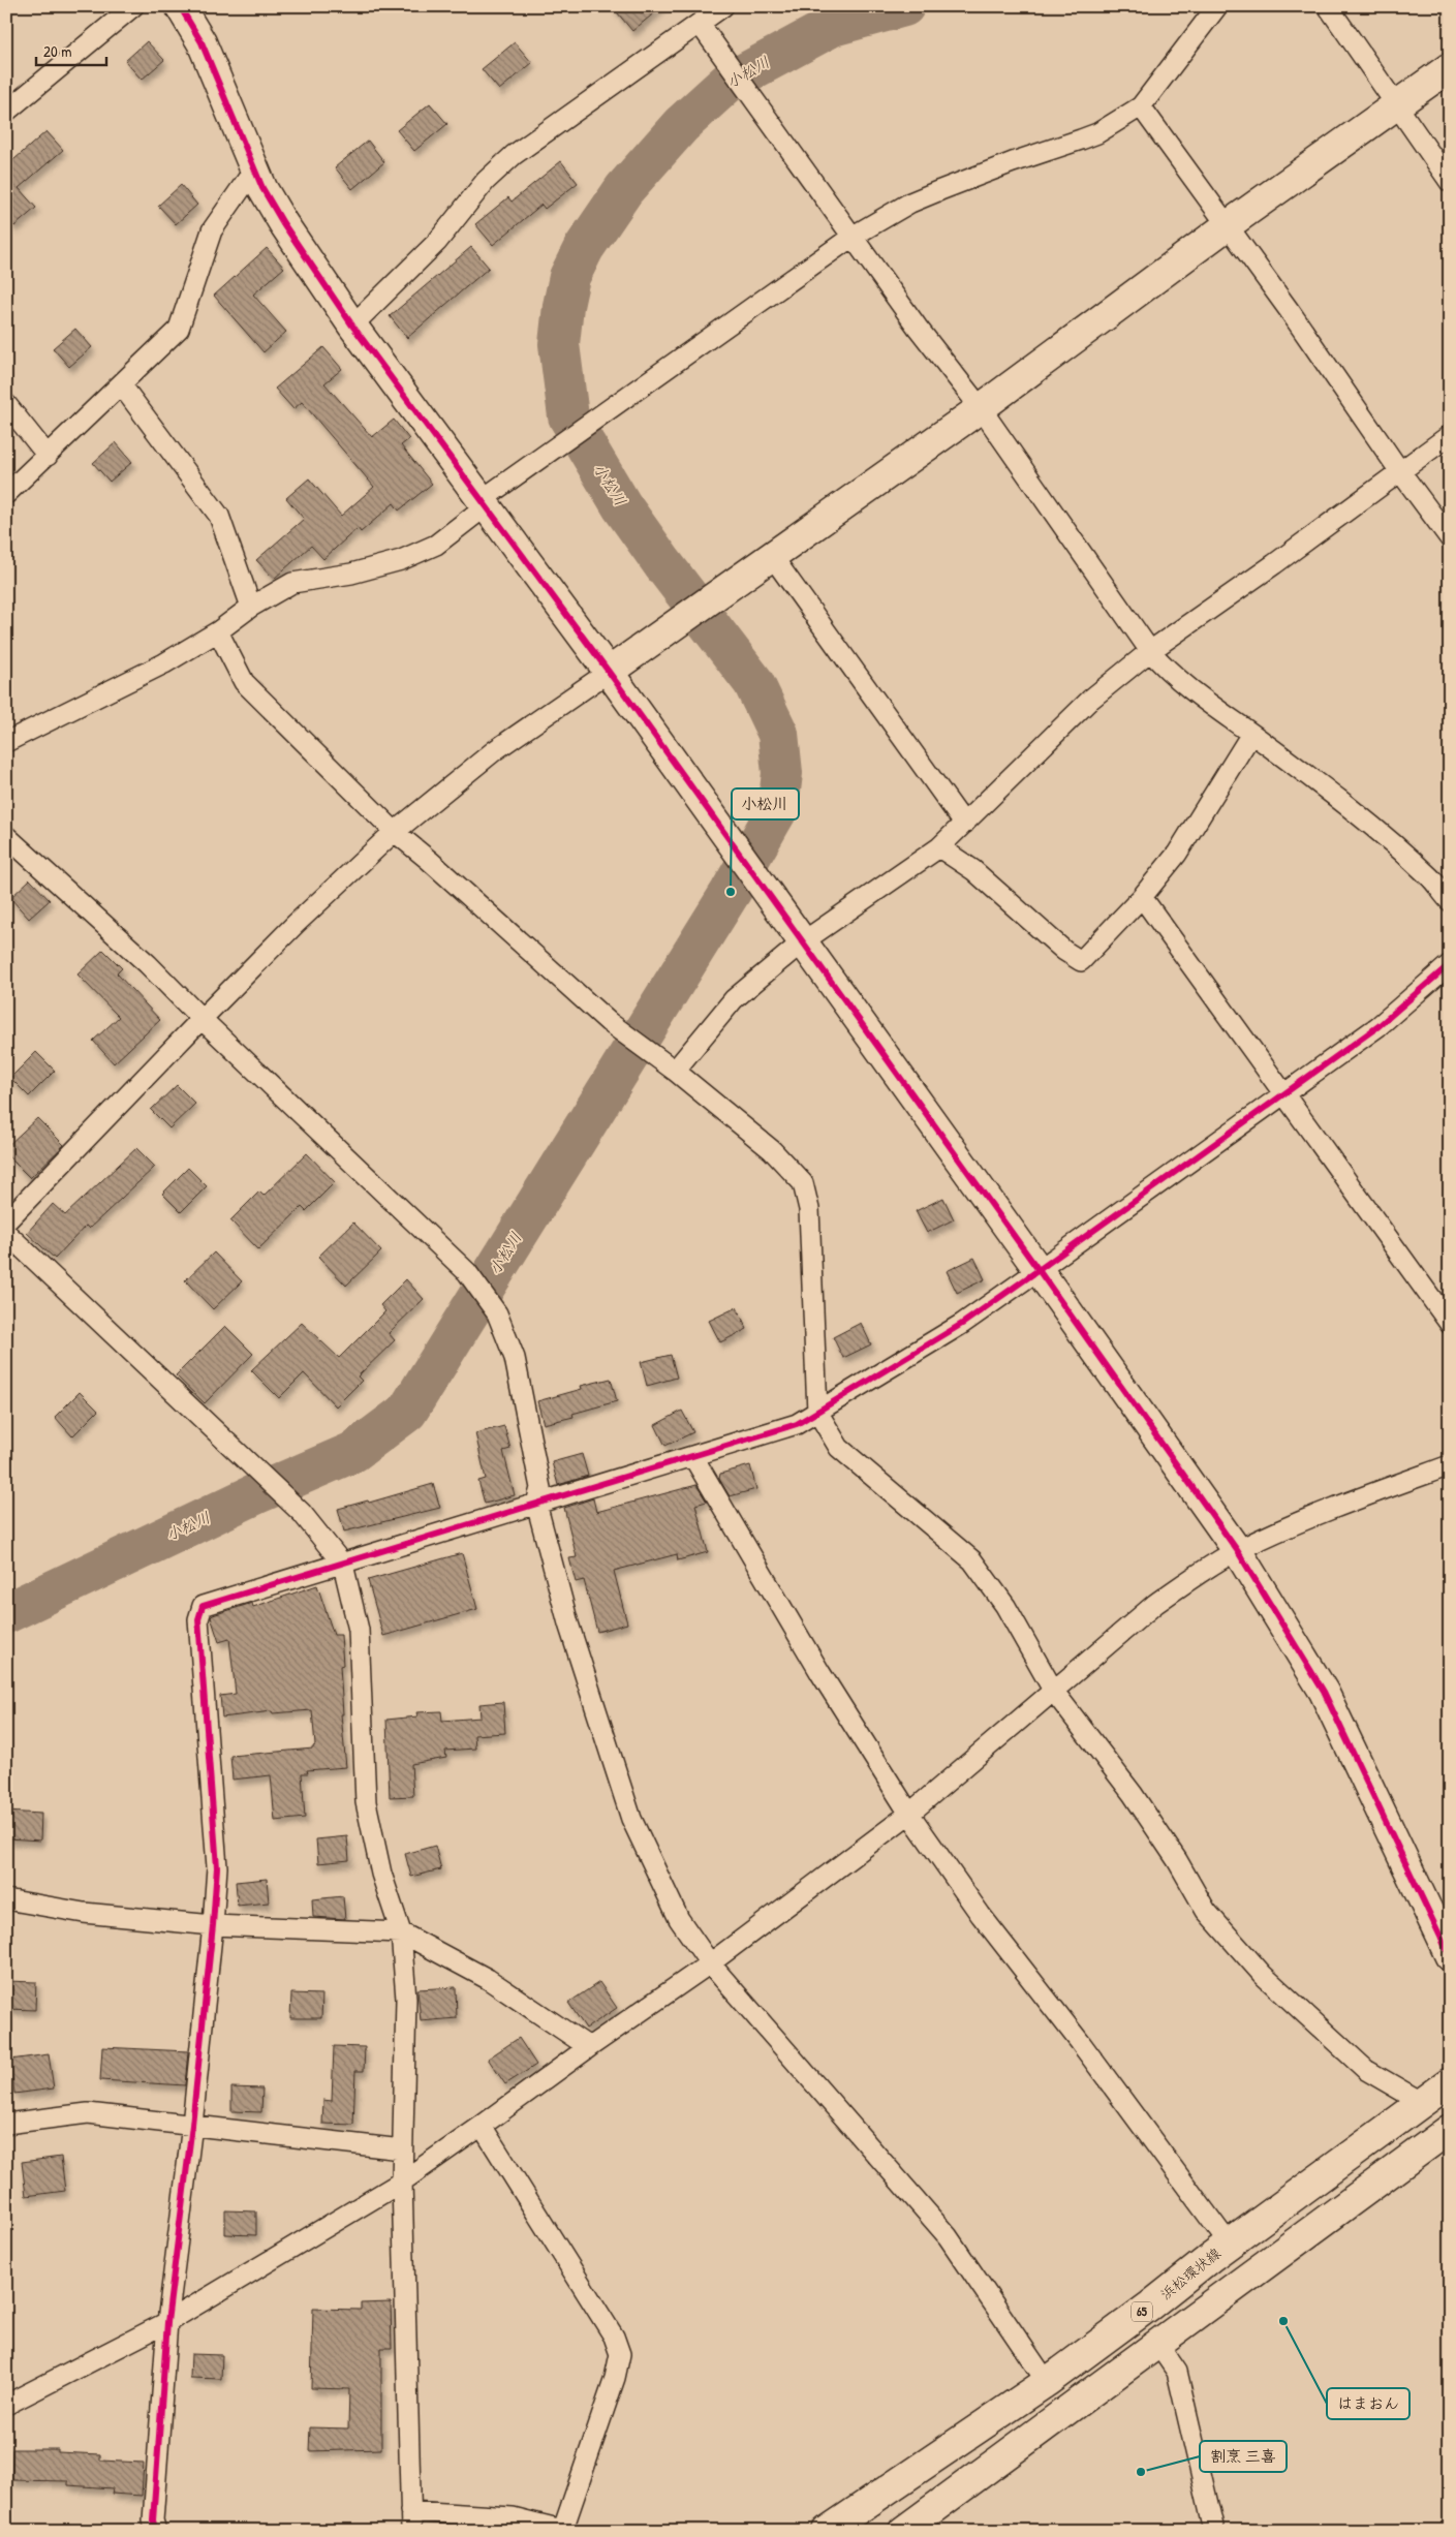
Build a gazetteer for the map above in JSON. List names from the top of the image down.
{
  "streets": {
    "street": ["浜松環状線", "65"]
  },
  "water": ["小松川"],
  "places": ["小松川", "はまおん", "割烹 三喜"],
  "scale_bar": "20 m"
}
